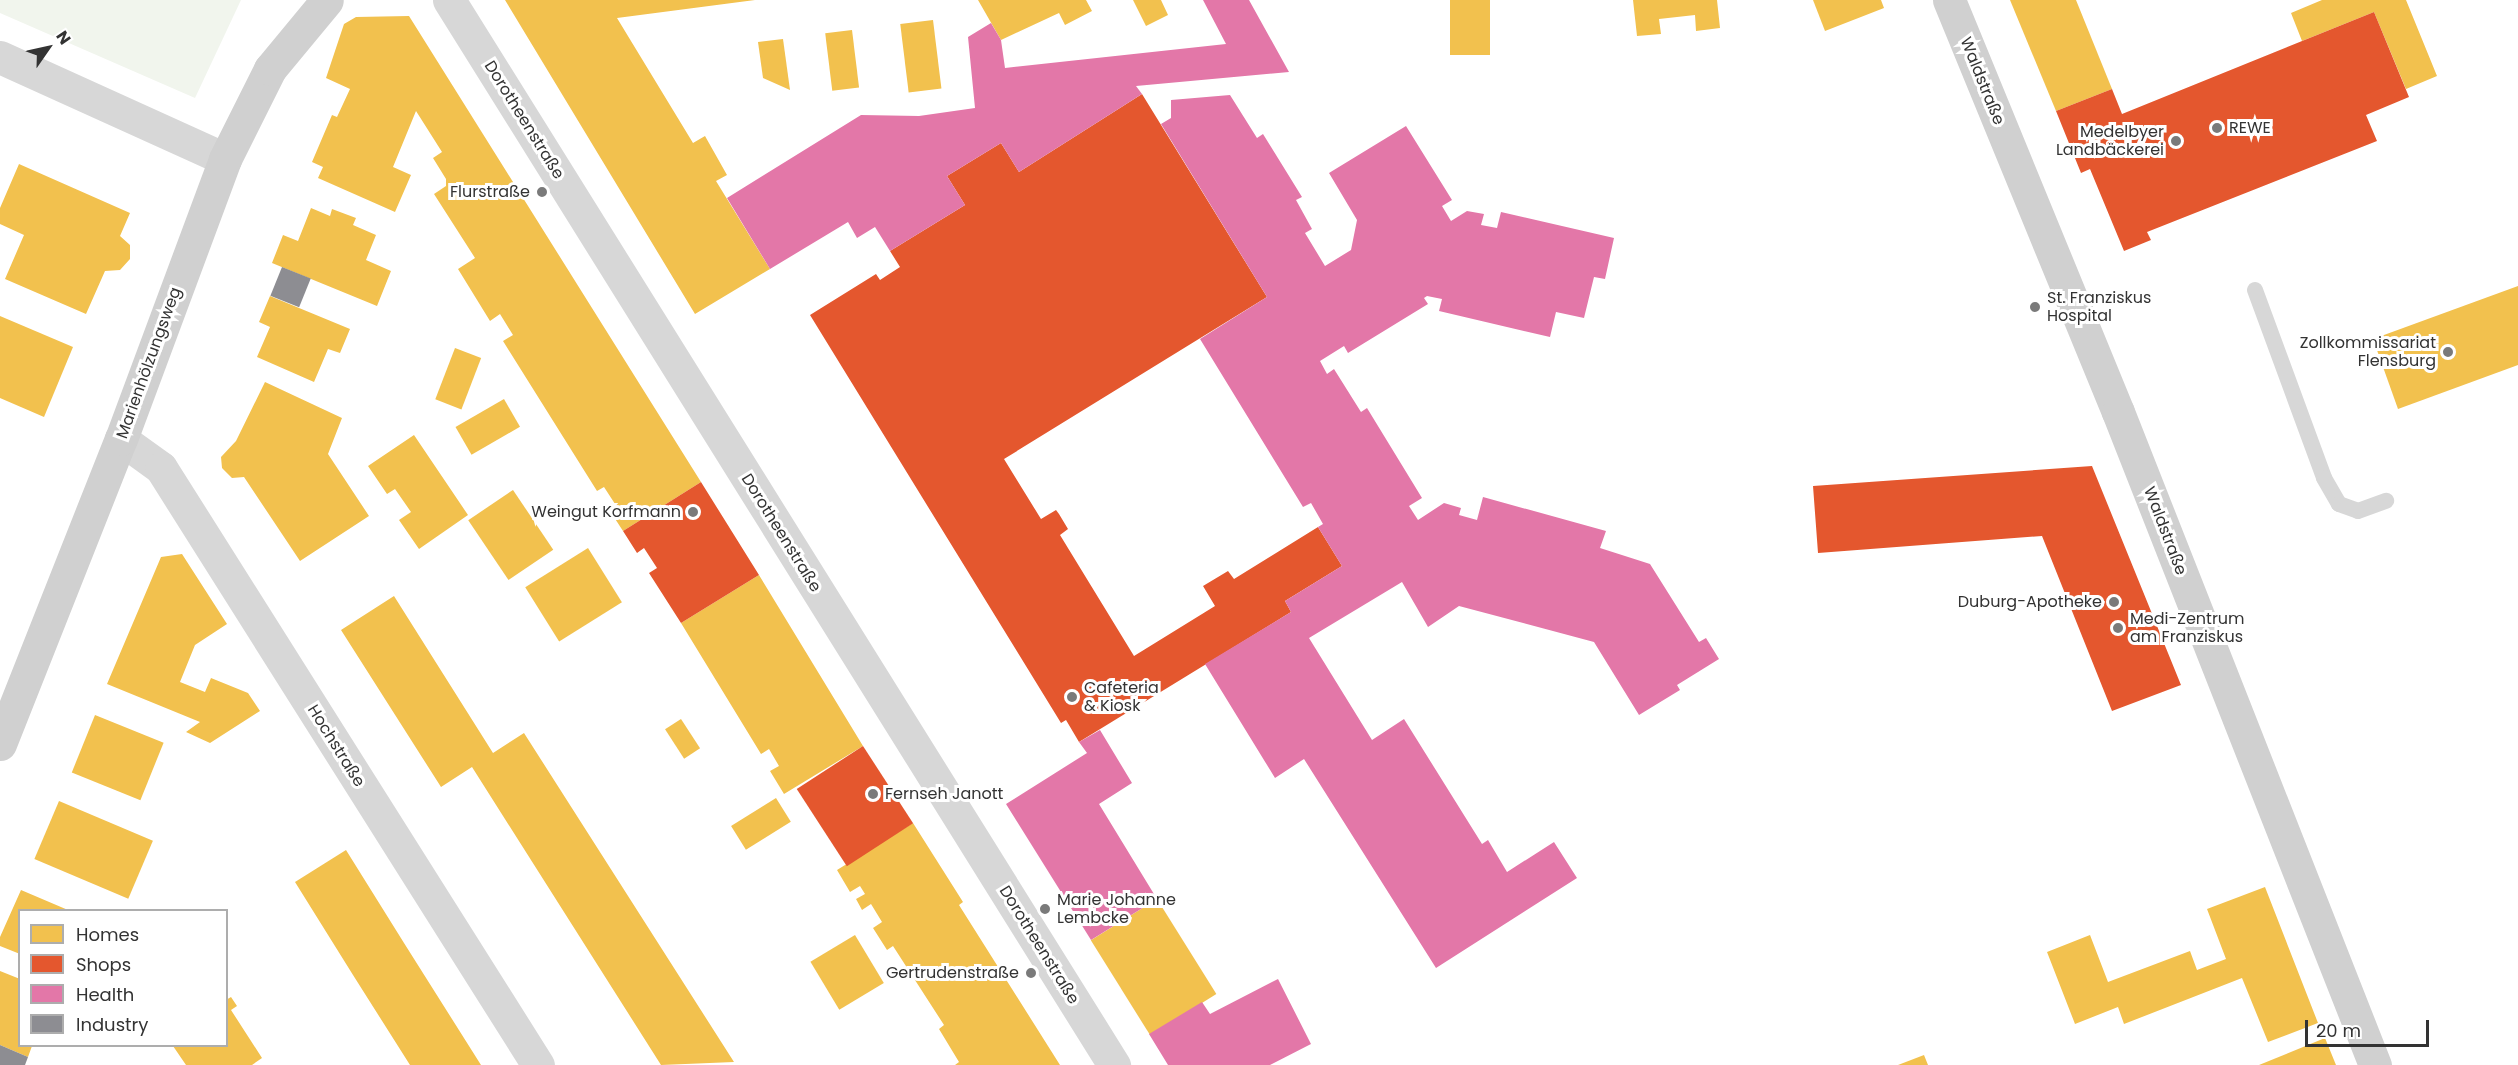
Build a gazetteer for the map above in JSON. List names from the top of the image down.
{
  "streets": {
    "main road": ["Waldstraße", "Marienhölzungsweg"],
    "street": ["Dorotheenstraße", "Hochstraße"]
  },
  "crossings": [
    ["Marienhölzungsweg", "Hochstraße"]
  ],
  "places": [
    "REWE",
    "Medelbyer Landbäckerei",
    "Flurstraße",
    "St. Franziskus Hospital",
    "Zollkommissariat Flensburg",
    "Weingut Korfmann",
    "Duburg-Apotheke",
    "Medi-Zentrum am Franziskus",
    "Cafeteria & Kiosk",
    "Fernseh Janott",
    "Marie Johanne Lembcke",
    "Gertrudenstraße"
  ],
  "legend": [
    "Homes",
    "Shops",
    "Health",
    "Industry"
  ],
  "scale_bar": "20 m",
  "north": "top right"
}
